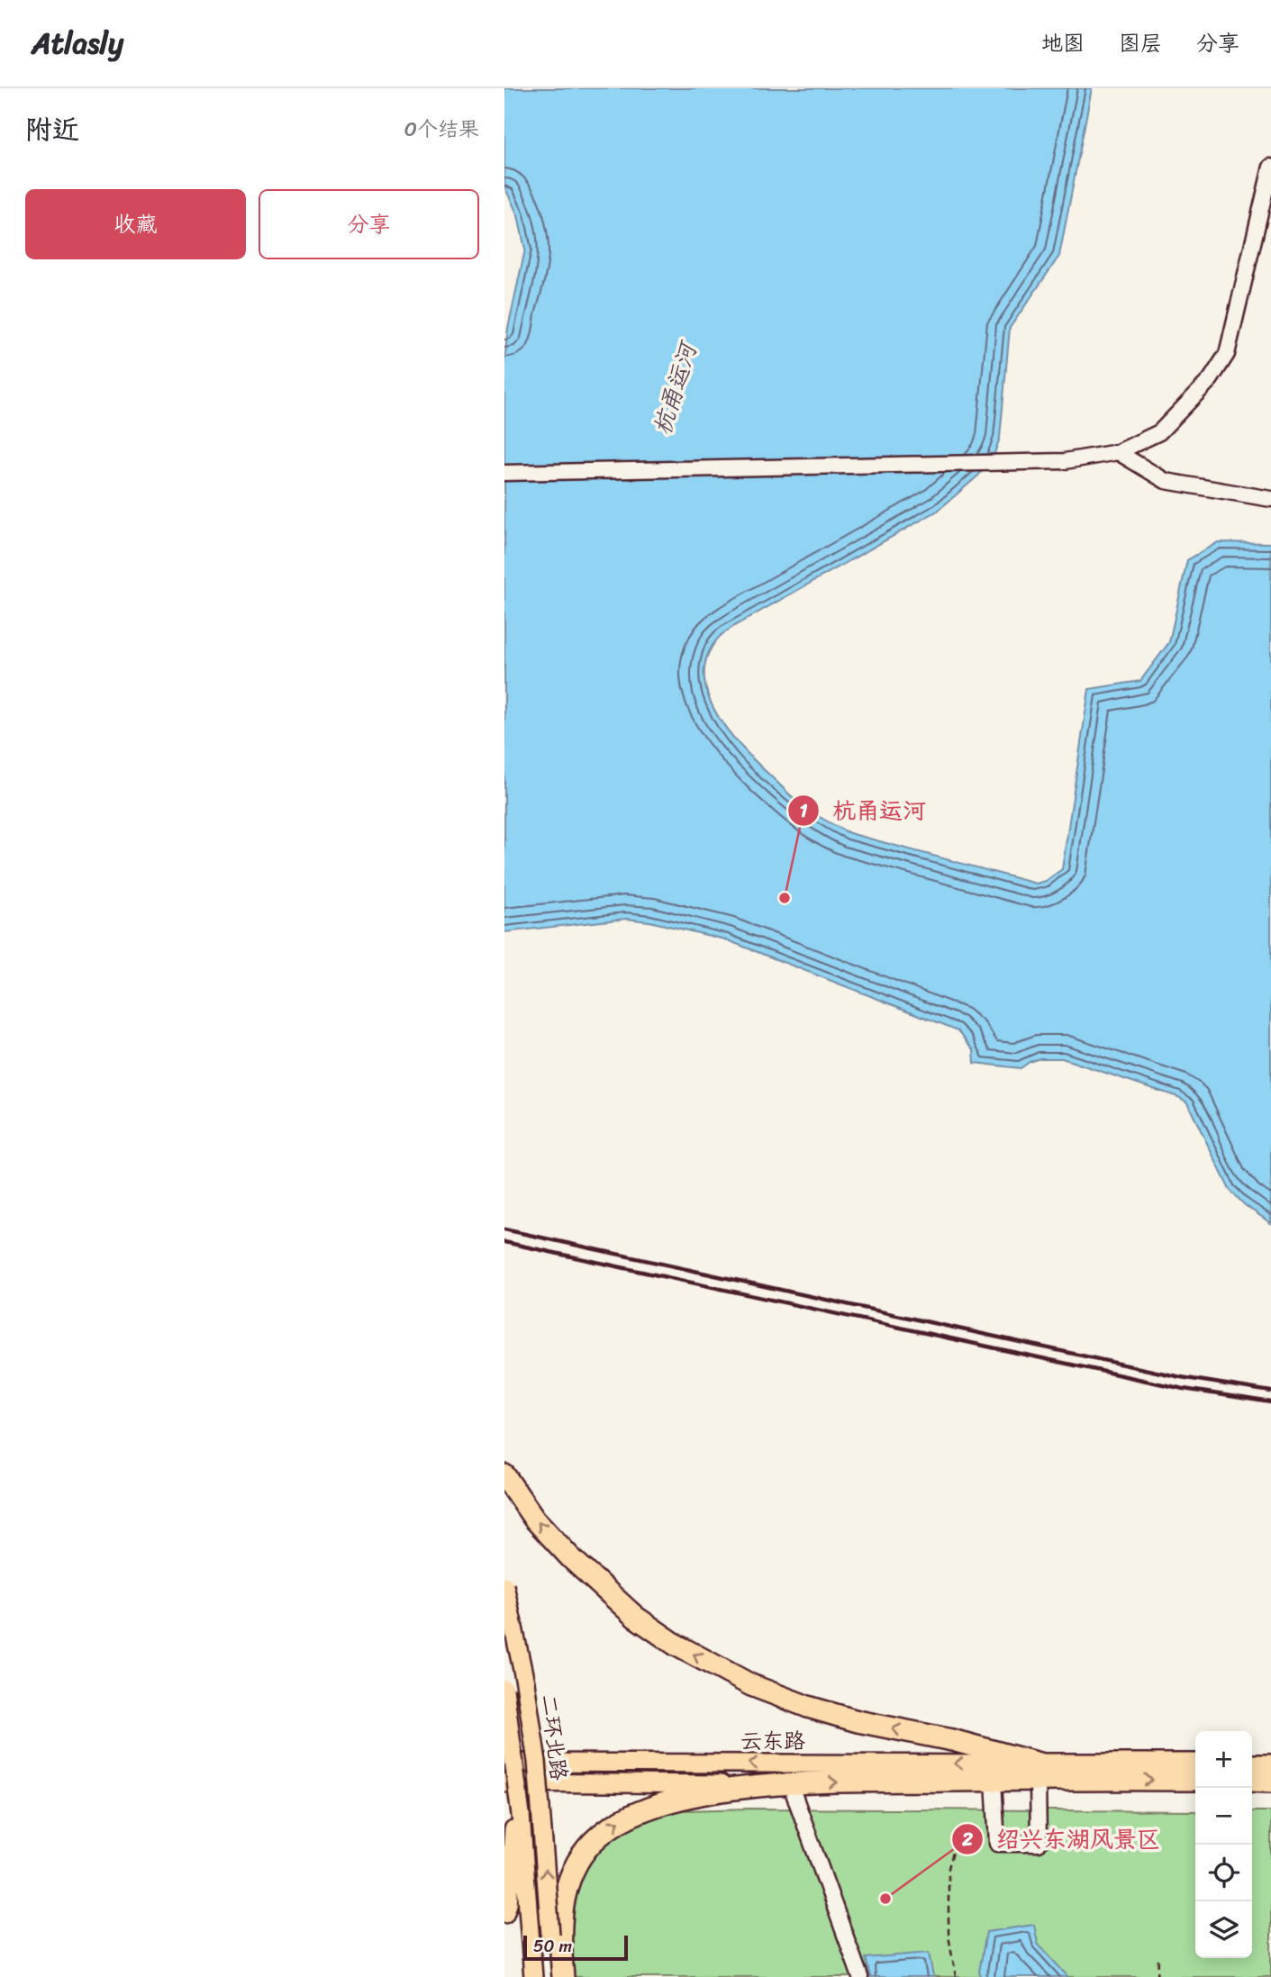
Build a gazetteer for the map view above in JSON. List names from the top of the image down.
{
  "streets": {
    "main road": ["二环北路", "云东路"]
  },
  "water": ["杭甬运河"],
  "places": ["杭甬运河", "绍兴东湖风景区"],
  "scale_bar": "50 m",
  "page": {
    "header": "Atlasly",
    "nav": ["地图", "图层", "分享"],
    "heading": ["附近", "0个结果"],
    "buttons": ["收藏", "分享"],
    "map_buttons": ["+", "−"],
    "scale": "50 m"
  }
}
